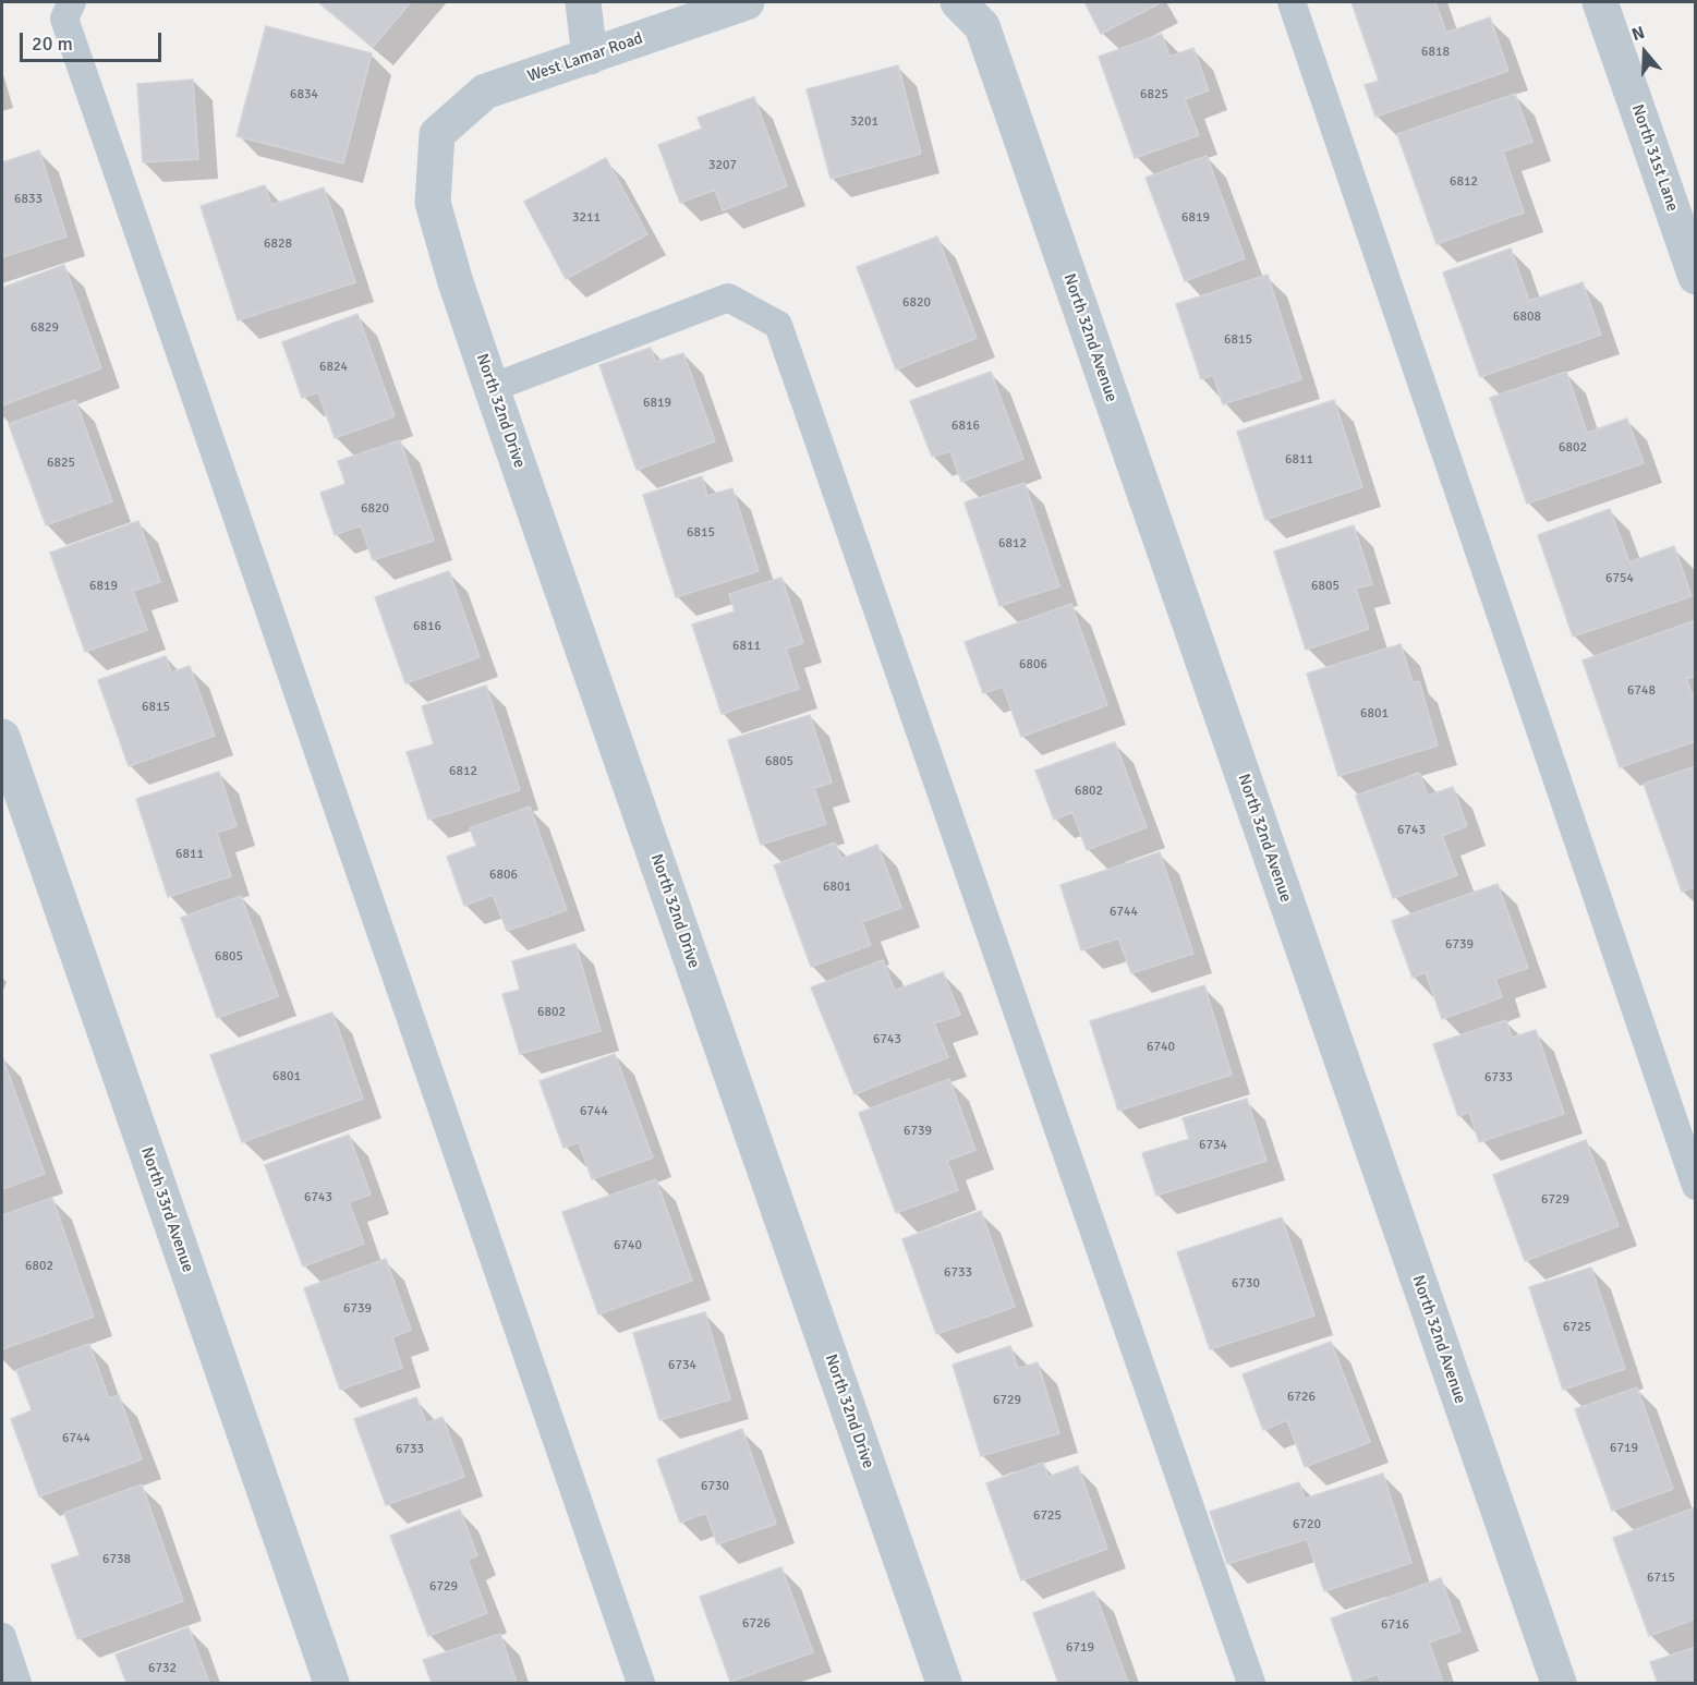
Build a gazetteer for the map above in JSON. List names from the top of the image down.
{
  "streets": {
    "street": [
      "West Lamar Road",
      "North 31st Lane",
      "North 32nd Avenue",
      "North 32nd Drive",
      "North 33rd Avenue"
    ]
  },
  "crossings": [
    ["West Lamar Road", "North 32nd Drive"]
  ],
  "house_numbers": [
    "6818",
    "6834",
    "6825",
    "3201",
    "3207",
    "6812",
    "6833",
    "3211",
    "6819",
    "6828",
    "6820",
    "6808",
    "6829",
    "6815",
    "6824",
    "6819",
    "6816",
    "6802",
    "6811",
    "6825",
    "6820",
    "6815",
    "6812",
    "6754",
    "6819",
    "6805",
    "6816",
    "6811",
    "6806",
    "6748",
    "6815",
    "6801",
    "6805",
    "6812",
    "6802",
    "6743",
    "6811",
    "6806",
    "6801",
    "6744",
    "6739",
    "6805",
    "6802",
    "6743",
    "6740",
    "6801",
    "6733",
    "6744",
    "6739",
    "6734",
    "6743",
    "6729",
    "6740",
    "6802",
    "6733",
    "6730",
    "6739",
    "6725",
    "6734",
    "6726",
    "6729",
    "6744",
    "6719",
    "6733",
    "6730",
    "6725",
    "6720",
    "6738",
    "6715",
    "6729",
    "6726",
    "6716",
    "6719",
    "6732"
  ],
  "scale_bar": "20 m",
  "north": "top"
}
